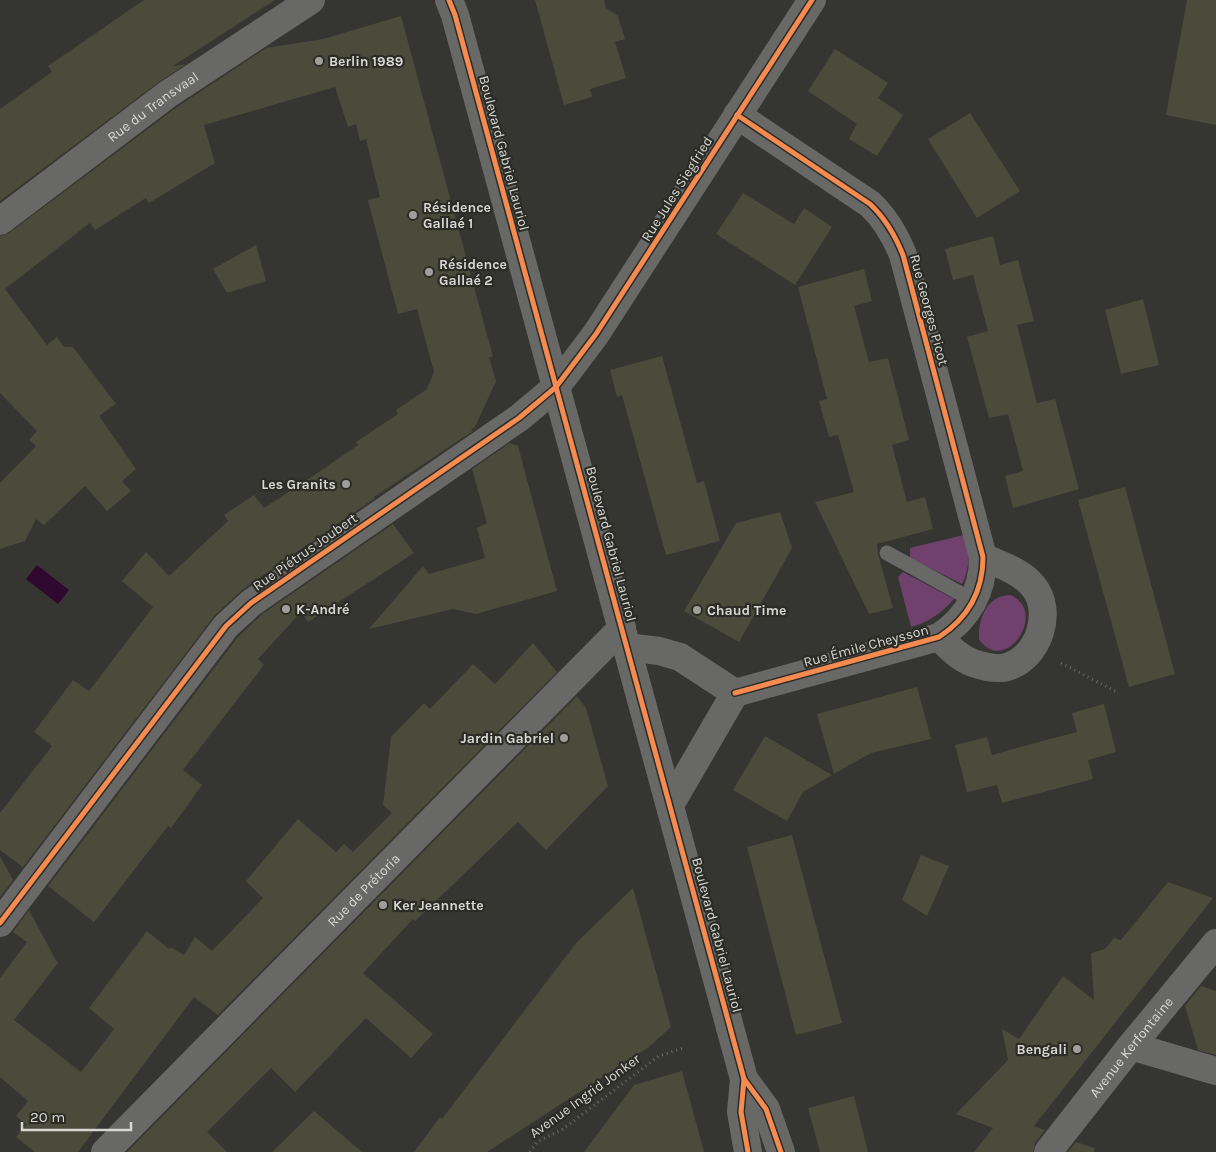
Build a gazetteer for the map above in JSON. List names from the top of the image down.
{
  "streets": {
    "street": [
      "Rue du Transvaal",
      "Boulevard Gabriel Lauriol",
      "Rue Jules Siegfried",
      "Rue Georges Picot",
      "Rue Piétrus Joubert",
      "Rue Émile Cheysson",
      "Rue de Prétoria",
      "Avenue Kerfontaine"
    ],
    "path": ["Avenue Ingrid Jonker"]
  },
  "crossings": [
    ["Boulevard Gabriel Lauriol", "Rue Jules Siegfried"],
    ["Boulevard Gabriel Lauriol", "Rue Piétrus Joubert"],
    ["Boulevard Gabriel Lauriol", "Rue de Prétoria"],
    ["Rue Jules Siegfried", "Rue Georges Picot"],
    ["Rue Jules Siegfried", "Rue Piétrus Joubert"],
    ["Rue Georges Picot", "Rue Émile Cheysson"]
  ],
  "places": [
    "Berlin 1989",
    "Résidence Gallaé 1",
    "Résidence Gallaé 2",
    "Les Granits",
    "K-André",
    "Chaud Time",
    "Jardin Gabriel",
    "Ker Jeannette",
    "Bengali"
  ],
  "scale_bar": "20 m"
}
